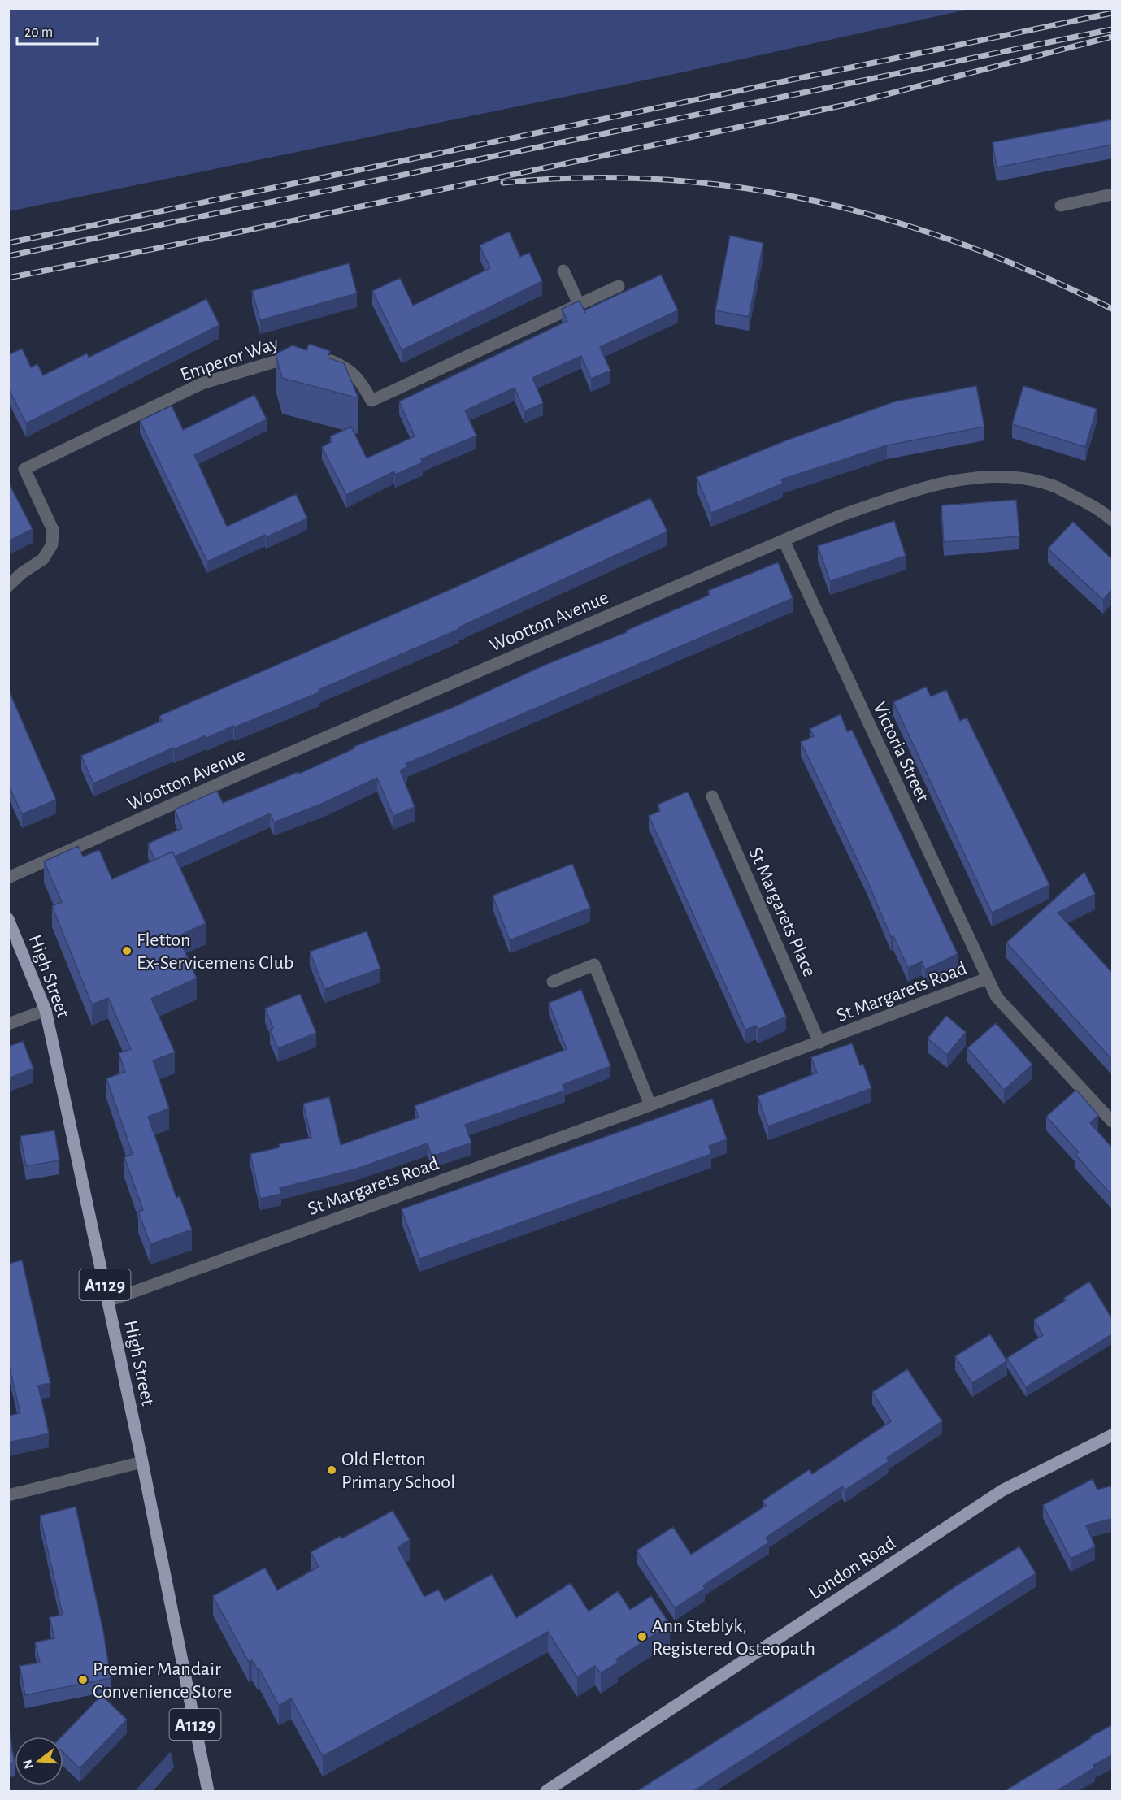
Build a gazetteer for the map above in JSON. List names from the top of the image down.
{
  "streets": {
    "main road": ["High Street", "A1129", "London Road"],
    "street": [
      "Emperor Way",
      "Wootton Avenue",
      "Victoria Street",
      "St Margarets Place",
      "St Margarets Road"
    ]
  },
  "crossings": [
    ["Wootton Avenue", "Victoria Street"],
    ["Victoria Street", "St Margarets Road"],
    ["St Margarets Place", "St Margarets Road"],
    ["High Street", "St Margarets Road"]
  ],
  "places": [
    "Fletton Ex-Servicemens Club",
    "Old Fletton Primary School",
    "Ann Steblyk, Registered Osteopath",
    "Premier Mandair Convenience Store"
  ],
  "scale_bar": "20 m",
  "north": "left"
}
